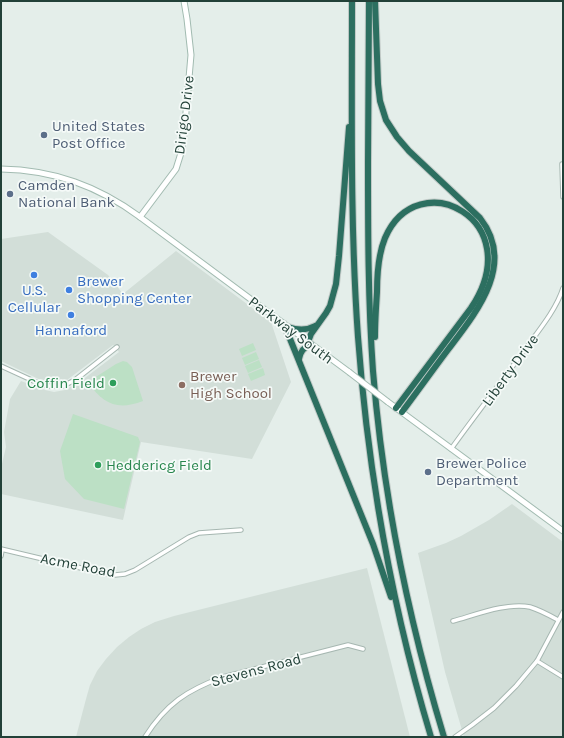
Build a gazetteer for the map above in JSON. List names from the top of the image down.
{
  "streets": {
    "main road": ["Dirigo Drive", "Parkway South"],
    "street": ["Liberty Drive", "Acme Road", "Stevens Road"]
  },
  "crossings": [
    ["Dirigo Drive", "Parkway South"],
    ["Parkway South", "Liberty Drive"]
  ],
  "places": [
    "United States Post Office",
    "Camden National Bank",
    "U.S. Cellular",
    "Brewer Shopping Center",
    "Hannaford",
    "Coffin Field",
    "Brewer High School",
    "Heddericg Field",
    "Brewer Police Department"
  ]
}
